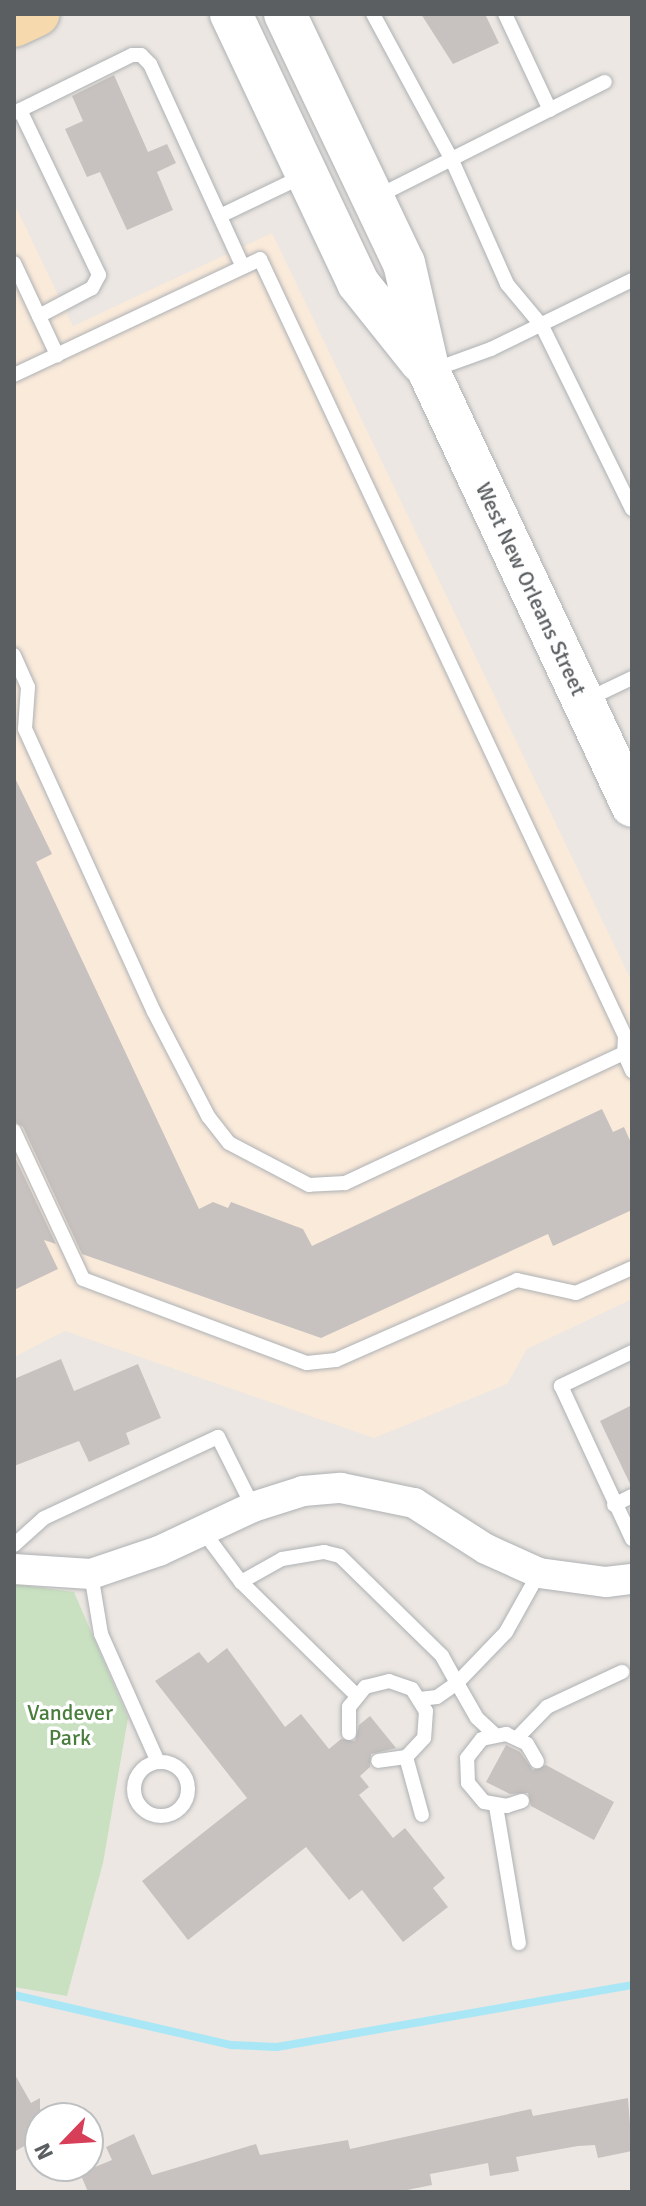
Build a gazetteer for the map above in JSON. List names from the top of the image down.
{
  "streets": {
    "main road": ["West New Orleans Street"]
  },
  "parks": ["Vandever Park"],
  "north": "bottom left"
}
